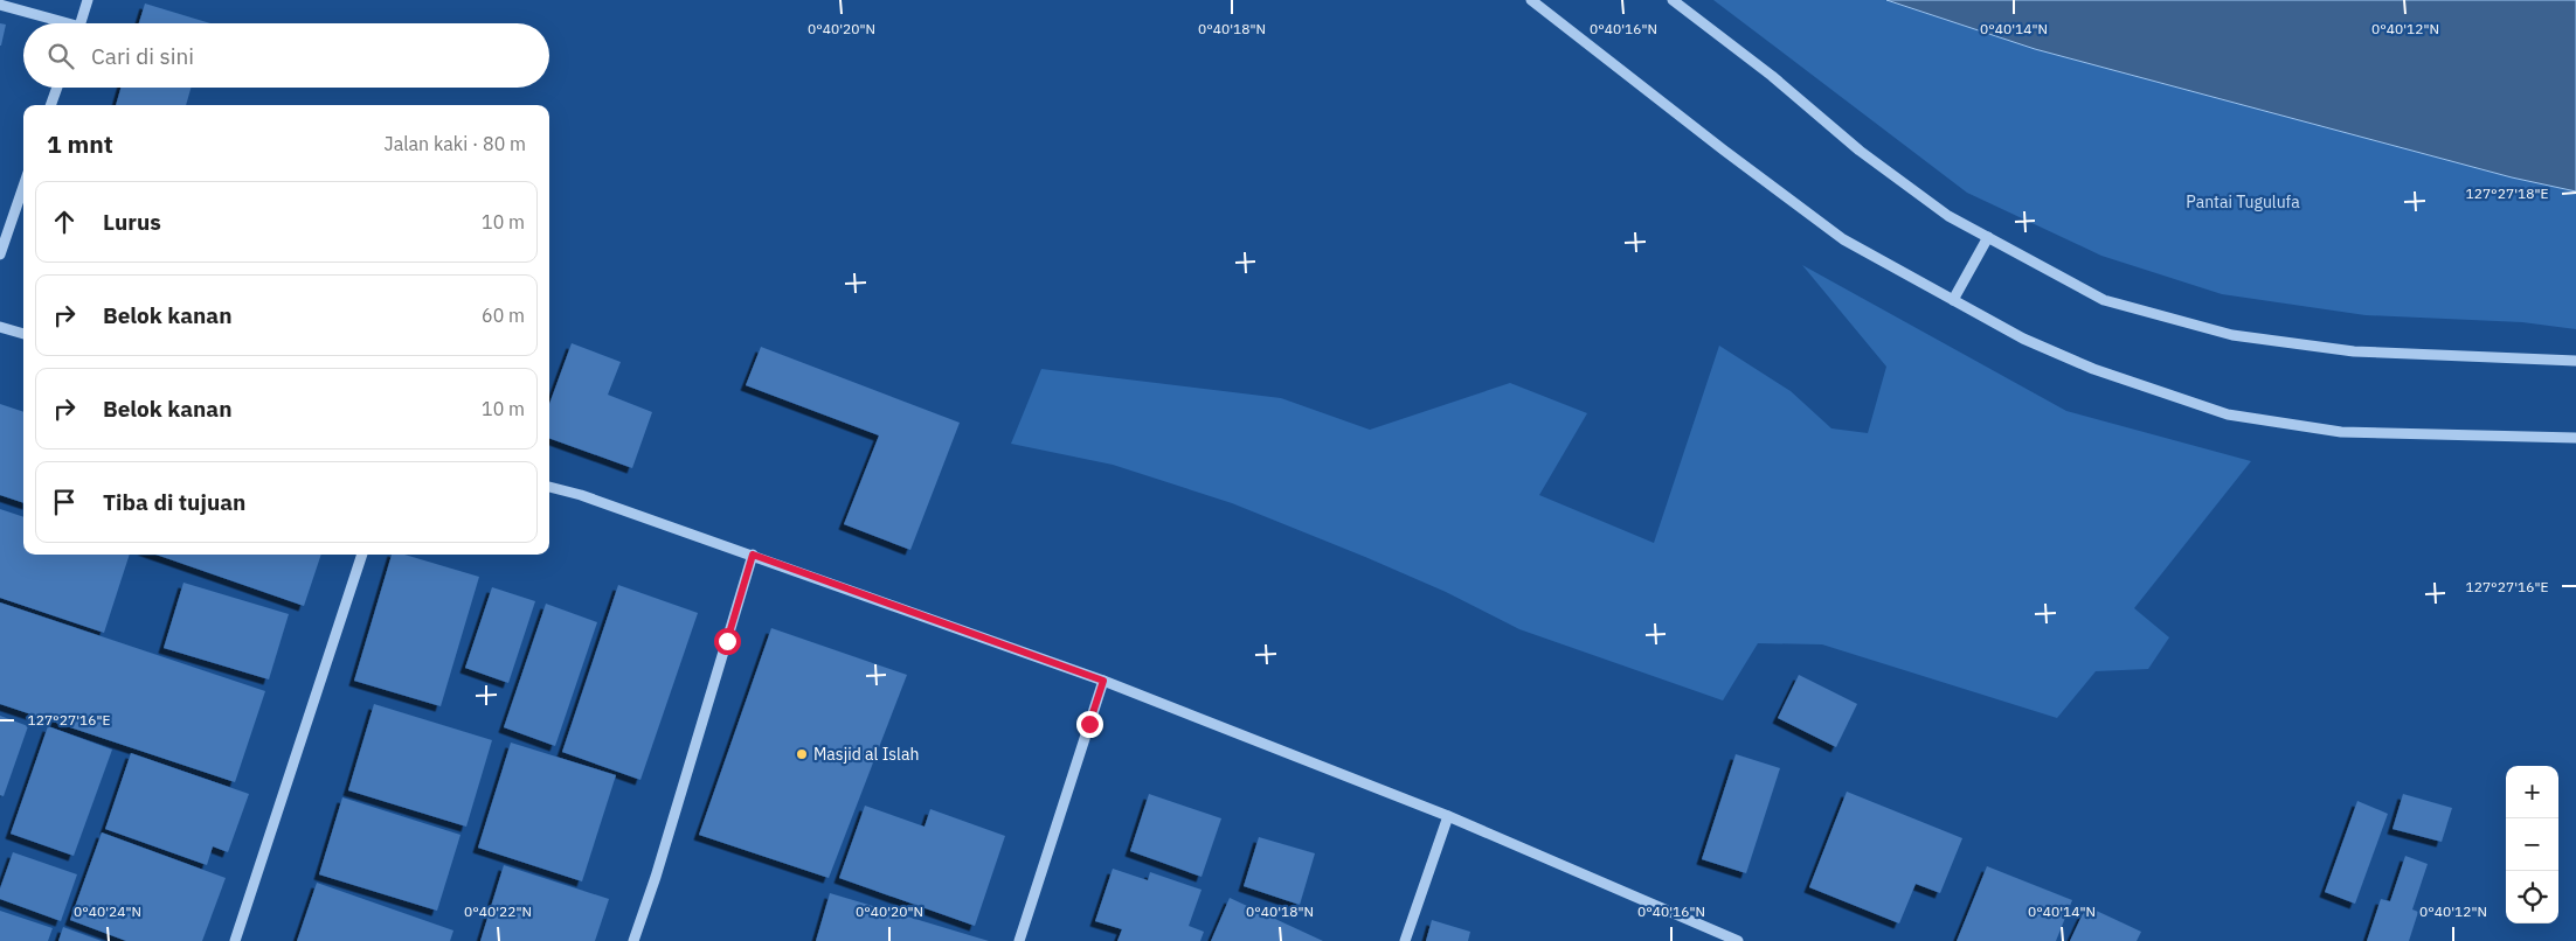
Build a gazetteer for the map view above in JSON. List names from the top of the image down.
{
  "parks": ["Pantai Tugulufa"],
  "places": ["Masjid al Islah"],
  "page": {
    "search": "Cari di sini",
    "heading": ["1 mnt", "Jalan kaki · 80 m"],
    "list": [
      ["Lurus", "10 m"],
      ["Belok kanan", "60 m"],
      ["Belok kanan", "10 m"],
      "Tiba di tujuan"
    ],
    "map_buttons": ["+", "−"]
  },
  "coordinates": [
    "0°40'20\"N",
    "0°40'18\"N",
    "0°40'16\"N",
    "0°40'14\"N",
    "0°40'12\"N",
    "127°27'18\"E",
    "127°27'16\"E",
    "0°40'24\"N",
    "0°40'22\"N"
  ]
}
